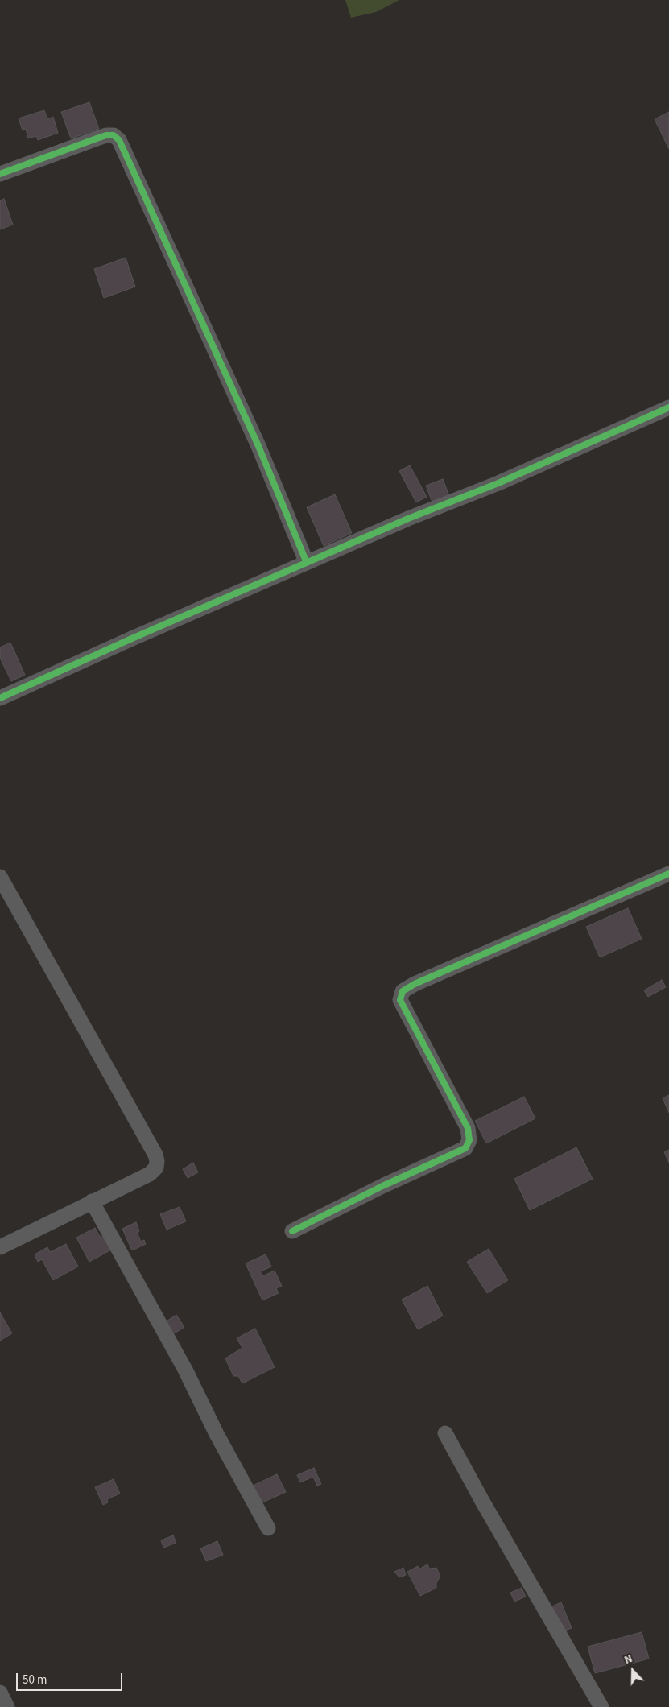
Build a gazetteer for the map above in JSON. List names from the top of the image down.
{
  "scale_bar": "50 m",
  "north": "top"
}
